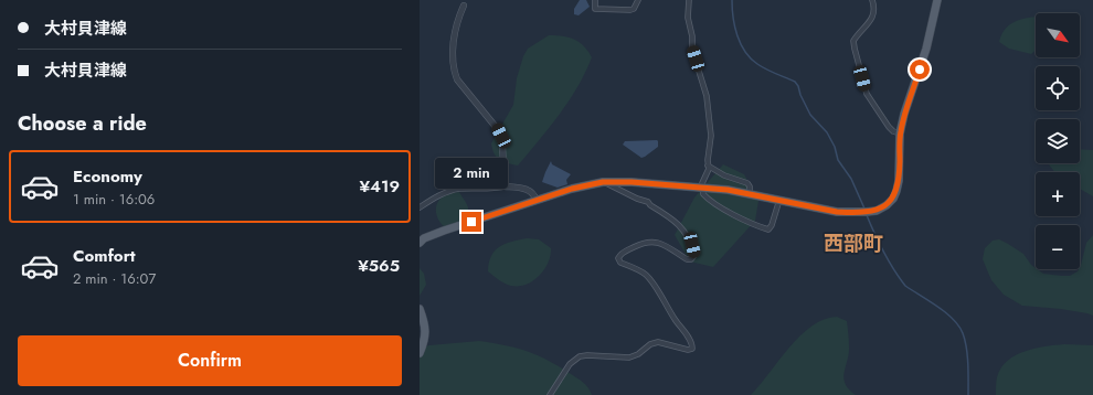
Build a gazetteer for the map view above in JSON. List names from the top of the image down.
{
  "districts": ["西部町"],
  "north": "bottom right",
  "page": {
    "banner": ["大村貝津線", "大村貝津線"],
    "map_buttons": ["+", "−"],
    "heading": "Choose a ride",
    "list": [
      {
        "name": "Economy",
        "note": "1 min · 16:06",
        "value": "¥419"
      },
      {
        "name": "Comfort",
        "note": "2 min · 16:07",
        "value": "¥565"
      }
    ],
    "bubble": "2 min",
    "buttons": "Confirm"
  }
}
